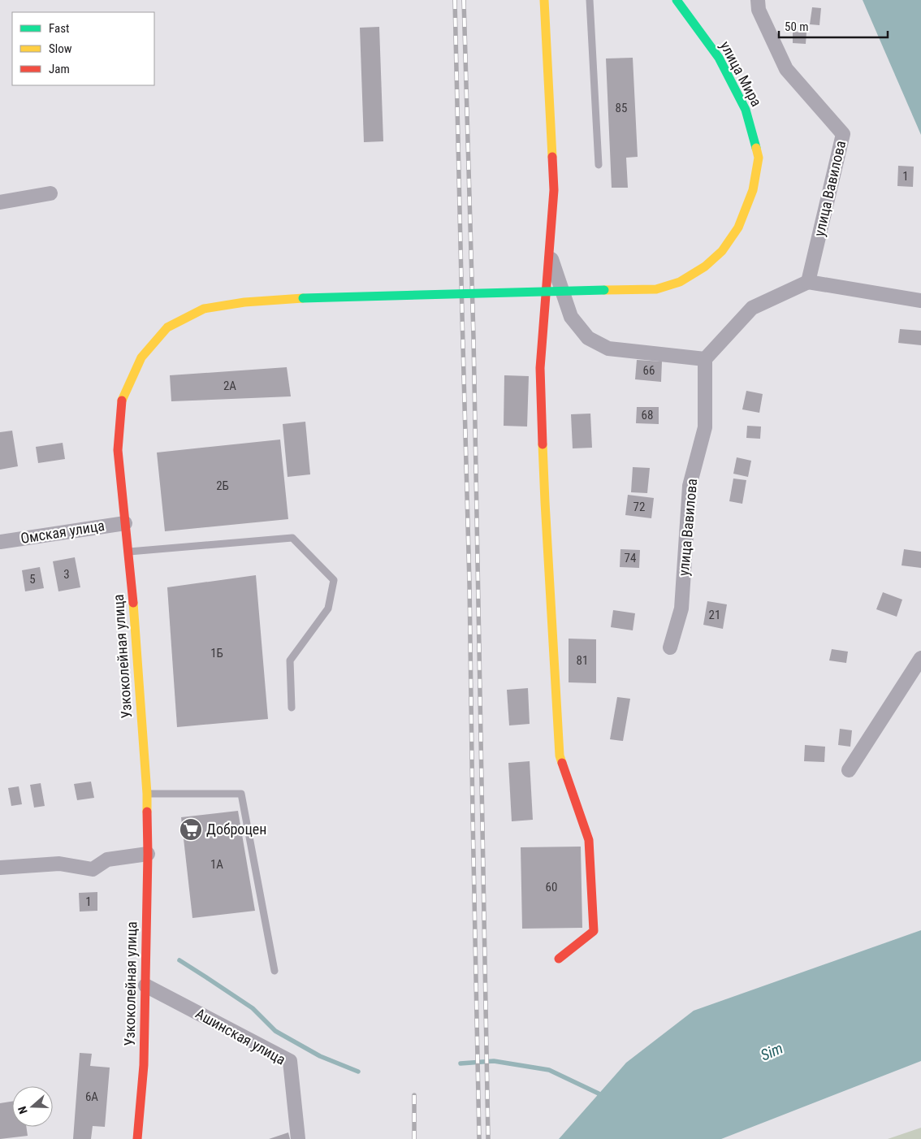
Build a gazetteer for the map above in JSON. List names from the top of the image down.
{
  "streets": {
    "street": [
      "улица Мира",
      "улица Вавилова",
      "Омская улица",
      "Узкоколейная улица",
      "Ашинская улица"
    ]
  },
  "crossings": [
    ["улица Мира", "Узкоколейная улица"],
    ["Омская улица", "Узкоколейная улица"],
    ["Узкоколейная улица", "Ашинская улица"]
  ],
  "water": ["Sim"],
  "places": {
    "supermarket": ["Доброцен"]
  },
  "house_numbers": [
    "85",
    "1",
    "66",
    "2А",
    "68",
    "2Б",
    "72",
    "74",
    "3",
    "5",
    "21",
    "1Б",
    "81",
    "1А",
    "60",
    "1",
    "6А"
  ],
  "legend": ["Fast", "Slow", "Jam"],
  "scale_bar": "50 m",
  "north": "left"
}
